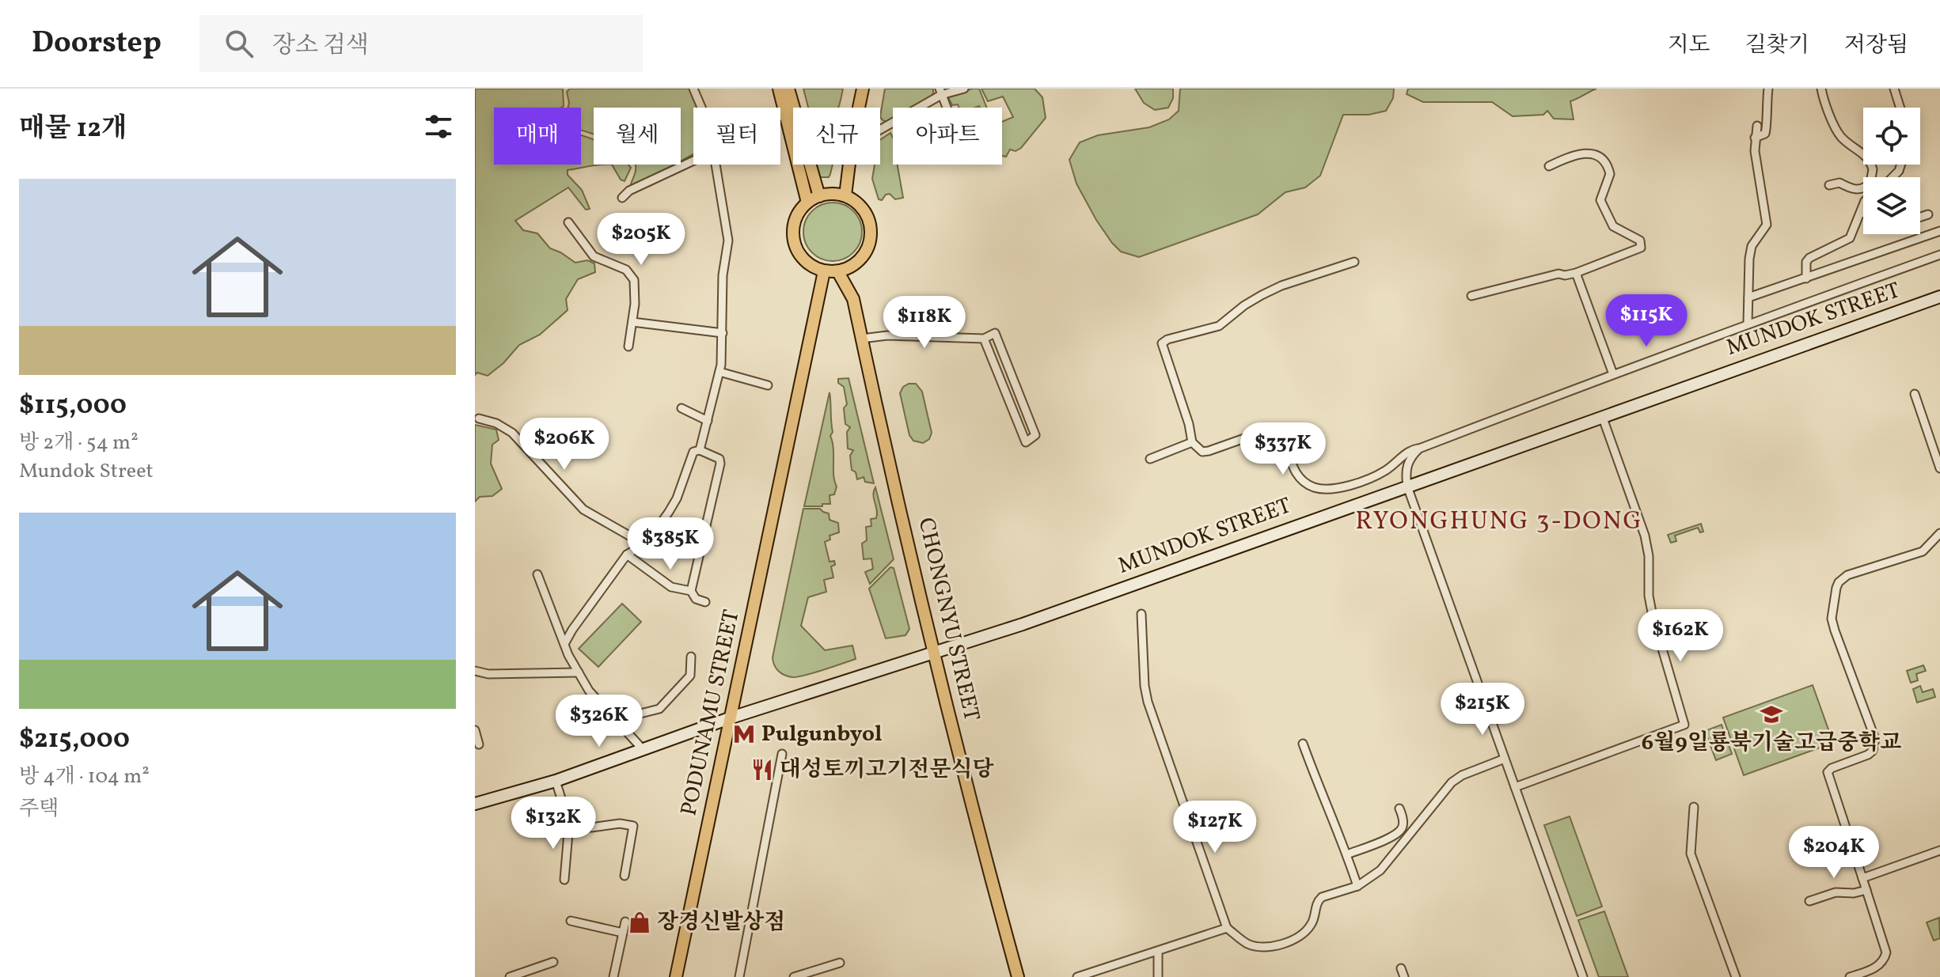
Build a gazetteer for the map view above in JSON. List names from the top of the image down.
{
  "streets": {
    "main road": ["MUNDOK STREET", "CHONGNYU STREET", "PODUNAMU STREET"]
  },
  "crossings": [
    ["MUNDOK STREET", "CHONGNYU STREET"],
    ["MUNDOK STREET", "PODUNAMU STREET"],
    ["CHONGNYU STREET", "PODUNAMU STREET"]
  ],
  "districts": ["RYONGHUNG 3-DONG"],
  "places": {
    "school or university": ["6월9일룡북기술고급중학교"],
    "metro station": ["Pulgunbyol"],
    "restaurant": ["대성토끼고기전문식당"],
    "shop": ["장경신발상점"]
  },
  "page": {
    "header": "Doorstep",
    "search": "장소 검색",
    "nav": ["지도", "길찾기", "저장됨"],
    "heading": "매물 12개",
    "chip": [
      "매매",
      "월세",
      "필터",
      "신규",
      "아파트"
    ],
    "list": [
      {
        "name": "$115,000",
        "note": "방 2개 · 54 m² · Mundok Street"
      },
      {
        "name": "$215,000",
        "note": "방 4개 · 104 m² · 주택"
      }
    ],
    "price": [
      "$205K",
      "$115K",
      "$118K",
      "$206K",
      "$337K",
      "$385K",
      "$162K",
      "$215K",
      "$326K",
      "$132K",
      "$127K",
      "$204K"
    ]
  }
}
